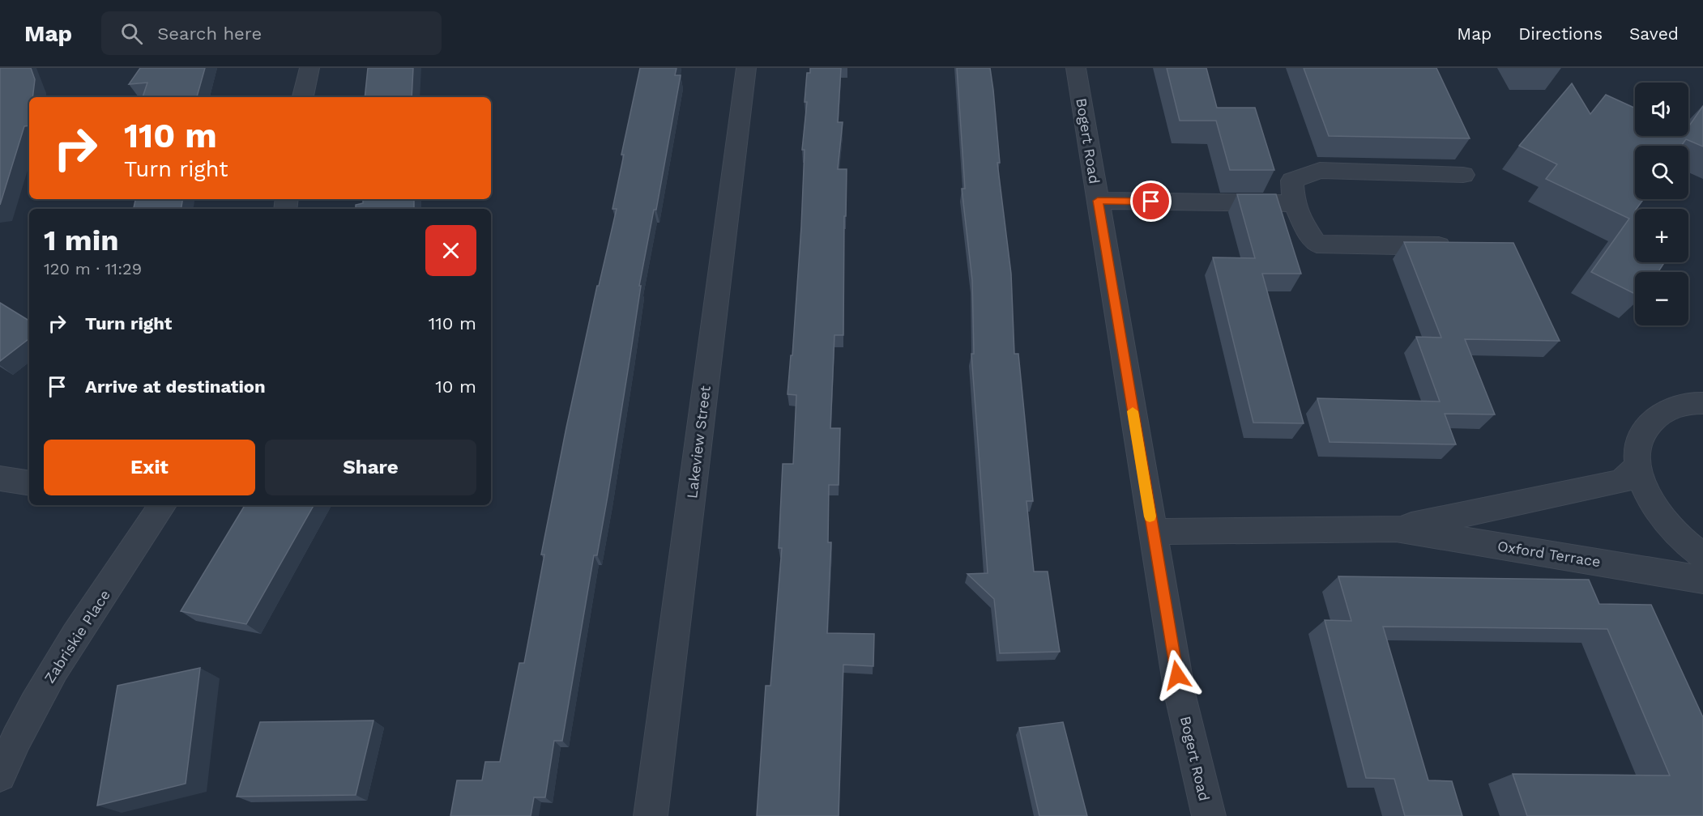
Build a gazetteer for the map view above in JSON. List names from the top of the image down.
{
  "streets": {
    "street": [
      "Bogert Road",
      "Lakeview Street",
      "Oxford Terrace",
      "Zabriskie Place"
    ]
  },
  "crossings": [
    ["Bogert Road", "Oxford Terrace"]
  ],
  "page": {
    "header": "Map",
    "search": "Search here",
    "nav": ["Map", "Directions", "Saved"],
    "map_buttons": ["+", "−"],
    "turn": ["110 m", "Turn right"],
    "heading": ["1 min", "120 m · 11:29"],
    "list": [
      {
        "name": "Turn right",
        "value": "110 m"
      },
      {
        "name": "Arrive at destination",
        "value": "10 m"
      }
    ],
    "buttons": ["Exit", "Share"]
  }
}
